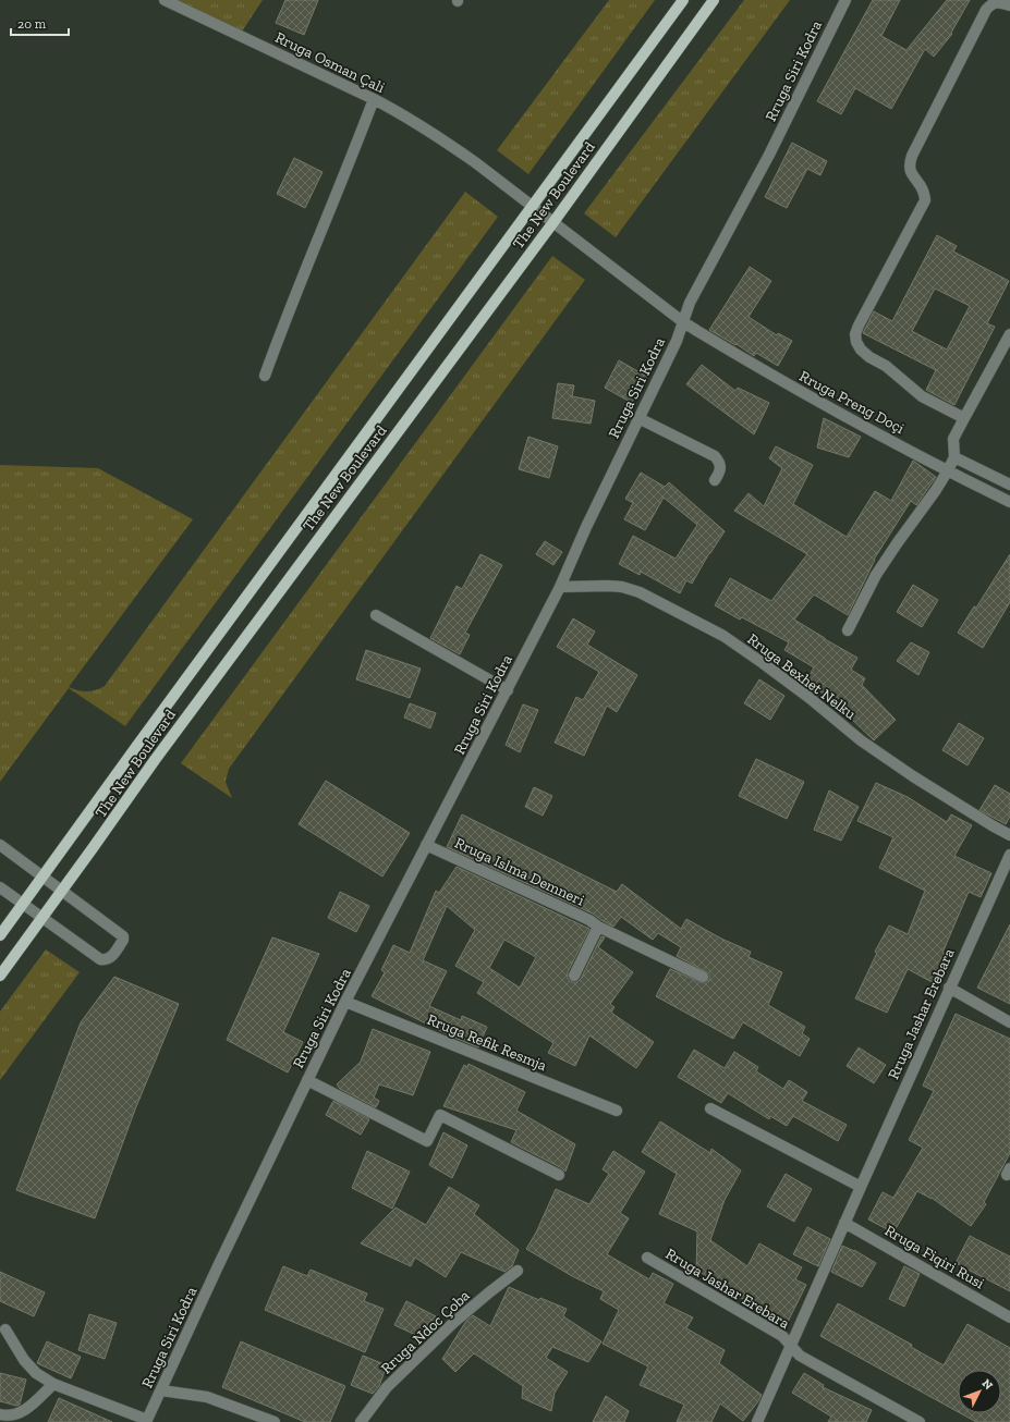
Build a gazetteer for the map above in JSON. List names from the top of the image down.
{
  "streets": {
    "main road": ["The New Boulevard"],
    "street": [
      "Rruga Osman Çali",
      "Rruga Siri Kodra",
      "Rruga Preng Doçi",
      "Rruga Bexhet Nelku",
      "Rruga Islma Demneri",
      "Rruga Jashar Erebara",
      "Rruga Refik Resmja",
      "Rruga Fiqiri Rusi",
      "Rruga Ndoc Çoba"
    ]
  },
  "crossings": [
    ["Rruga Osman Çali", "The New Boulevard"],
    ["Rruga Osman Çali", "Rruga Preng Doçi"],
    ["Rruga Siri Kodra", "Rruga Preng Doçi"],
    ["Rruga Siri Kodra", "Rruga Bexhet Nelku"],
    ["Rruga Siri Kodra", "Rruga Islma Demneri"],
    ["Rruga Siri Kodra", "Rruga Refik Resmja"],
    ["The New Boulevard", "Rruga Preng Doçi"],
    ["Rruga Jashar Erebara", "Rruga Fiqiri Rusi"]
  ],
  "scale_bar": "20 m",
  "north": "top right"
}
